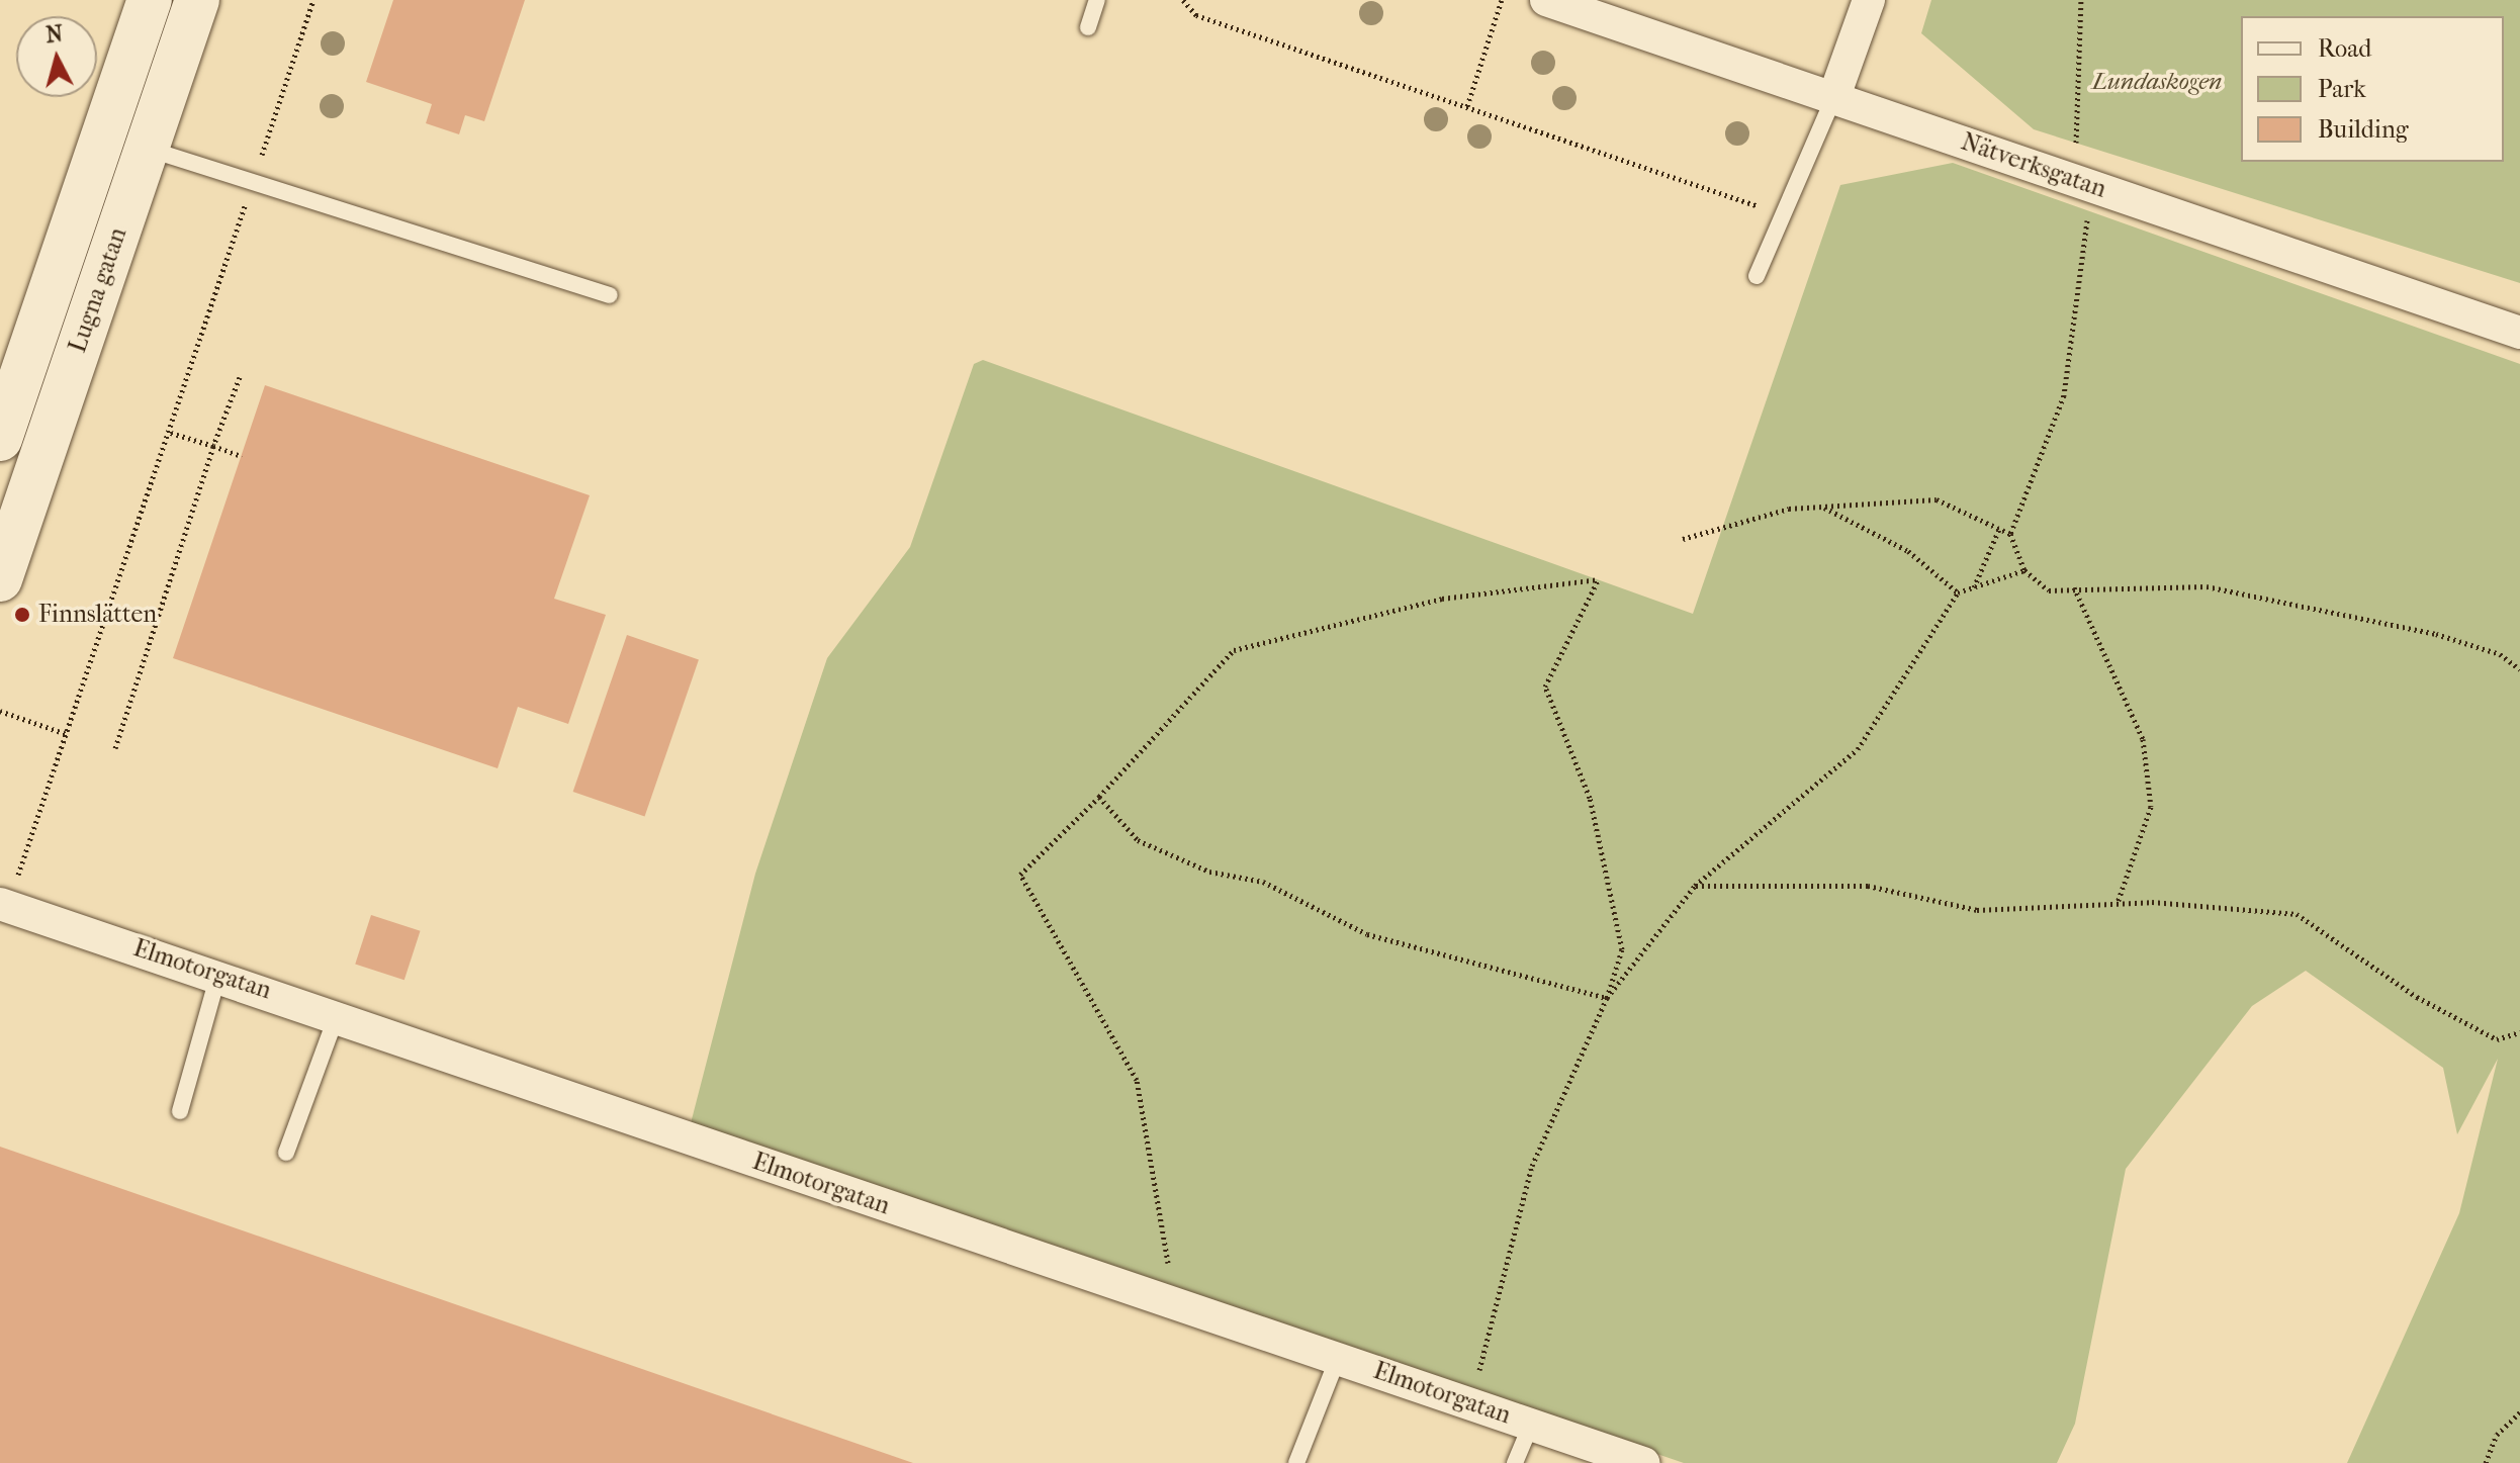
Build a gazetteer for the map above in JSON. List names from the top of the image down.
{
  "streets": {
    "main road": ["Lugna gatan"],
    "street": ["Nätverksgatan", "Elmotorgatan"]
  },
  "parks": ["Lundaskogen"],
  "places": ["Finnslätten"],
  "legend": ["Road", "Park", "Building"],
  "north": "top"
}
